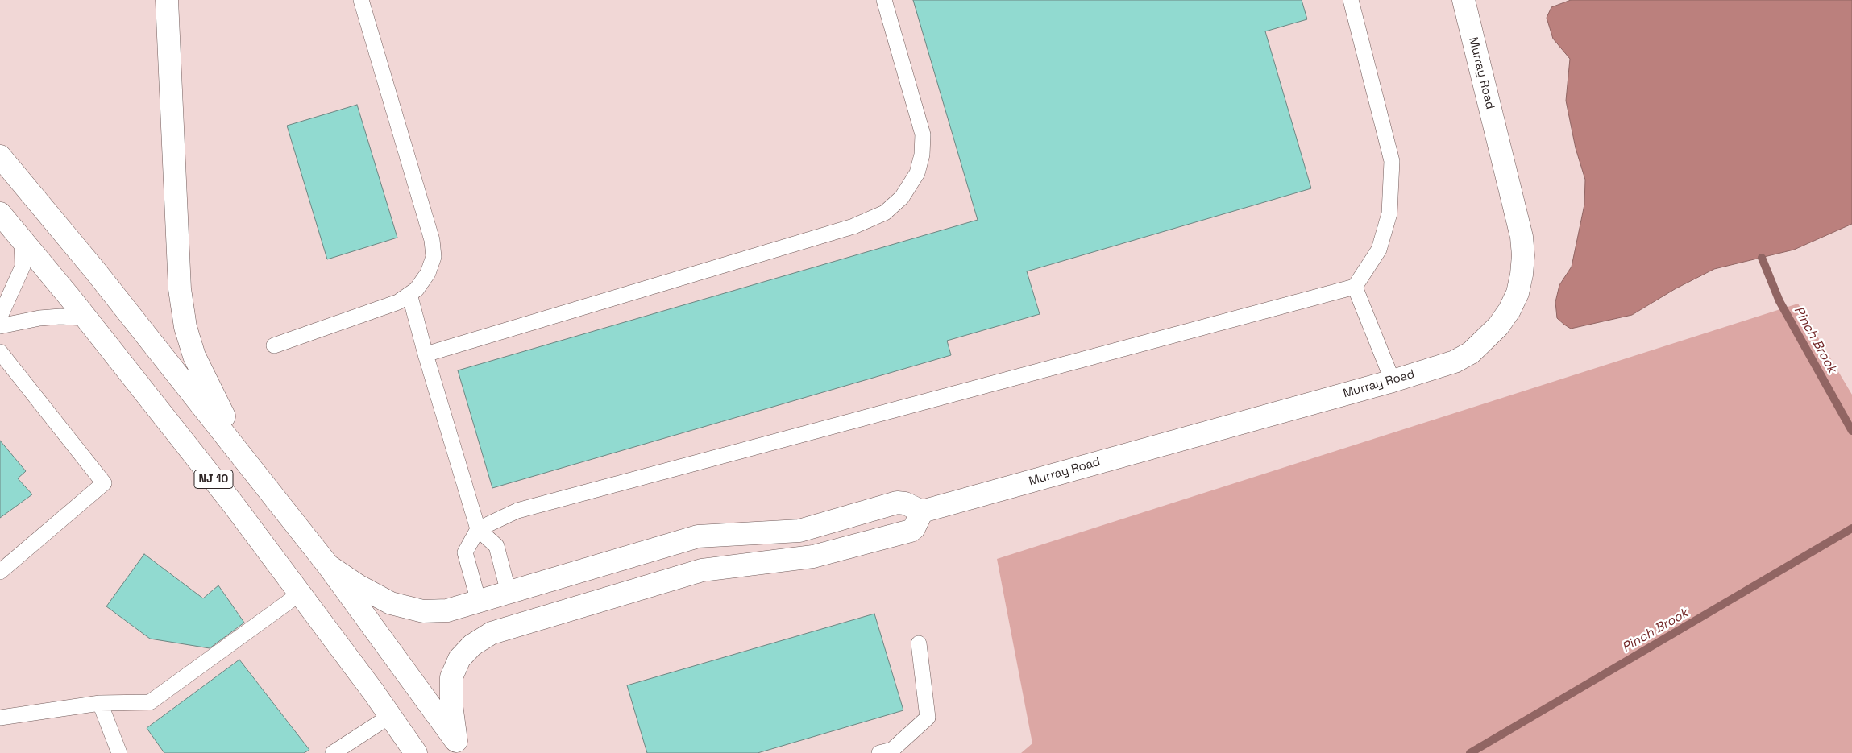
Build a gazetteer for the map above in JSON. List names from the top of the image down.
{
  "streets": {
    "main road": ["Murray Road", "NJ 10"]
  },
  "water": ["Pinch Brook"]
}
